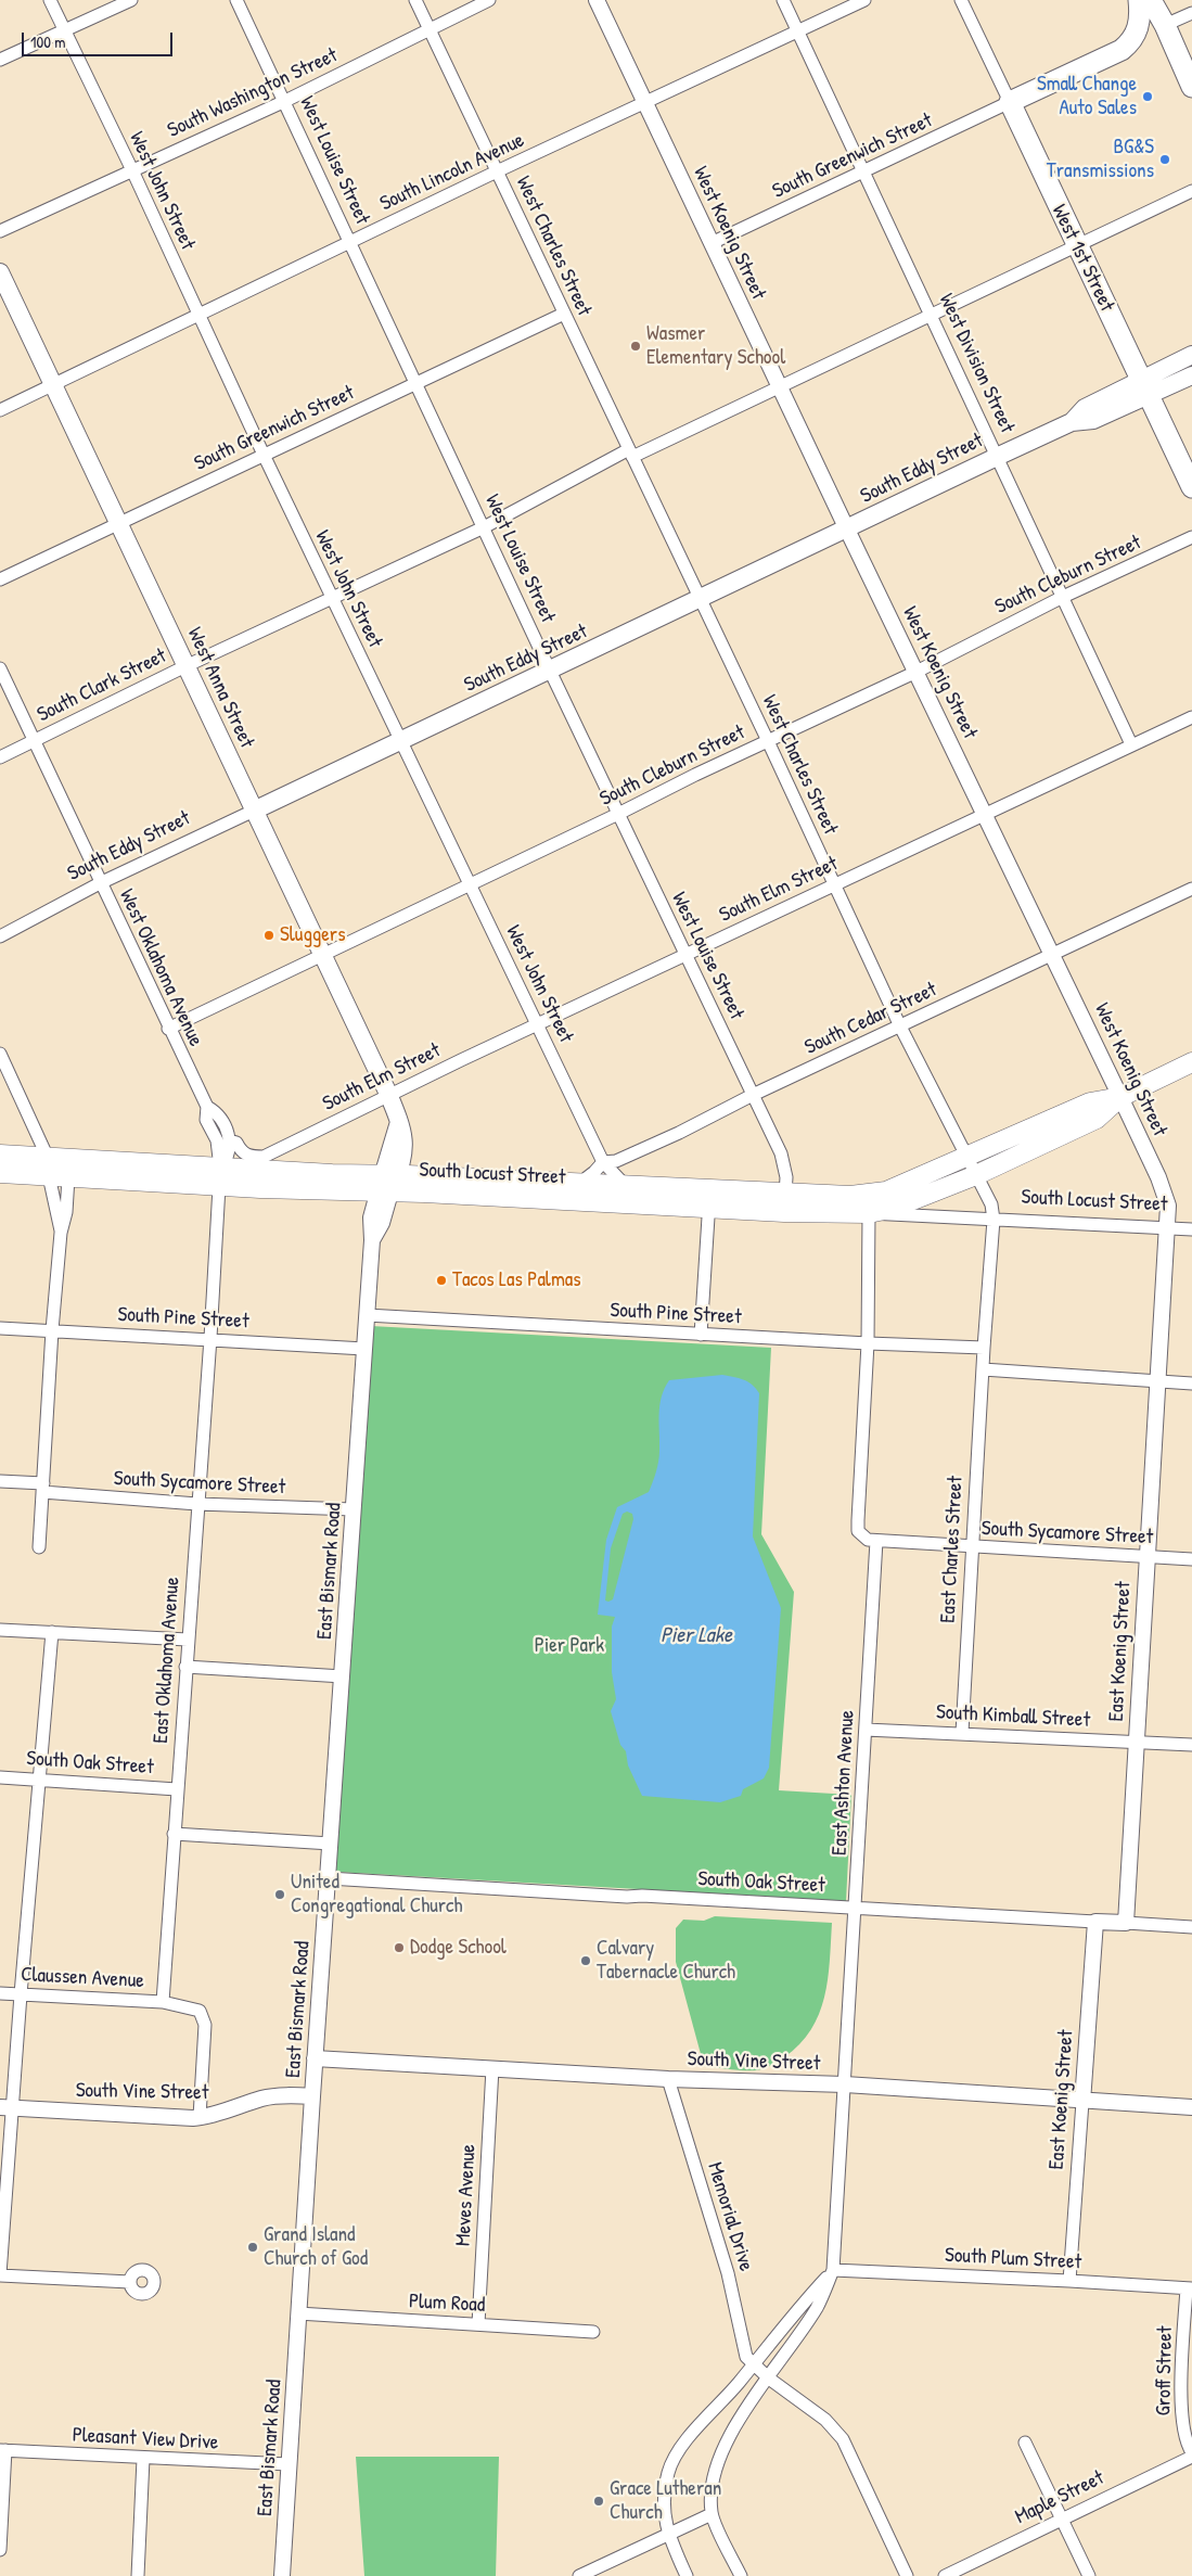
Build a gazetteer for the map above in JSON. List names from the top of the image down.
{
  "streets": {
    "highway": ["West 1st Street"],
    "main road": ["South Eddy Street", "West Anna Street", "South Locust Street"],
    "street": [
      "South Washington Street",
      "South Greenwich Street",
      "West Louise Street",
      "South Lincoln Avenue",
      "West John Street",
      "West Koenig Street",
      "West Charles Street",
      "West Division Street",
      "South Cleburn Street",
      "South Clark Street",
      "South Elm Street",
      "West Oklahoma Avenue",
      "South Cedar Street",
      "South Pine Street",
      "South Sycamore Street",
      "East Charles Street",
      "East Bismark Road",
      "East Koenig Street",
      "East Oklahoma Avenue",
      "South Kimball Street",
      "South Oak Street",
      "East Ashton Avenue",
      "Claussen Avenue",
      "South Vine Street",
      "Meves Avenue",
      "Memorial Drive",
      "South Plum Street",
      "Plum Road",
      "Groff Street",
      "Pleasant View Drive",
      "Maple Street"
    ]
  },
  "crossings": [
    ["South Washington Street", "West Louise Street"],
    ["South Washington Street", "West John Street"],
    ["South Washington Street", "West Charles Street"],
    ["South Greenwich Street", "West Louise Street"],
    ["South Greenwich Street", "West John Street"],
    ["South Greenwich Street", "West Koenig Street"],
    ["South Greenwich Street", "West Charles Street"],
    ["South Greenwich Street", "West 1st Street"],
    ["South Greenwich Street", "West Division Street"],
    ["South Greenwich Street", "West Anna Street"],
    ["West Louise Street", "South Lincoln Avenue"],
    ["West Louise Street", "South Eddy Street"],
    ["West Louise Street", "South Cleburn Street"],
    ["West Louise Street", "South Clark Street"],
    ["West Louise Street", "South Elm Street"],
    ["West Louise Street", "South Cedar Street"],
    ["West Louise Street", "South Locust Street"],
    ["South Lincoln Avenue", "West John Street"],
    ["South Lincoln Avenue", "West Koenig Street"],
    ["South Lincoln Avenue", "West Charles Street"],
    ["South Lincoln Avenue", "West Division Street"],
    ["South Lincoln Avenue", "West Anna Street"],
    ["West John Street", "South Eddy Street"],
    ["West John Street", "South Cleburn Street"],
    ["West John Street", "South Clark Street"],
    ["West John Street", "South Elm Street"],
    ["West John Street", "South Cedar Street"],
    ["West John Street", "South Locust Street"],
    ["West Koenig Street", "South Eddy Street"],
    ["West Koenig Street", "South Cleburn Street"],
    ["West Koenig Street", "South Clark Street"],
    ["West Koenig Street", "South Elm Street"],
    ["West Koenig Street", "South Cedar Street"],
    ["West Koenig Street", "South Locust Street"],
    ["West Koenig Street", "East Koenig Street"],
    ["West Charles Street", "South Eddy Street"],
    ["West Charles Street", "South Cleburn Street"],
    ["West Charles Street", "South Clark Street"],
    ["West Charles Street", "South Elm Street"],
    ["West Charles Street", "South Cedar Street"],
    ["West Charles Street", "South Locust Street"],
    ["West 1st Street", "South Eddy Street"],
    ["West 1st Street", "South Clark Street"],
    ["West Division Street", "South Eddy Street"],
    ["West Division Street", "South Cleburn Street"],
    ["West Division Street", "South Clark Street"],
    ["West Division Street", "South Elm Street"],
    ["South Eddy Street", "West Anna Street"],
    ["South Eddy Street", "West Oklahoma Avenue"],
    ["South Cleburn Street", "West Anna Street"],
    ["South Cleburn Street", "West Oklahoma Avenue"],
    ["South Clark Street", "West Anna Street"],
    ["South Clark Street", "West Oklahoma Avenue"],
    ["West Anna Street", "South Elm Street"],
    ["West Anna Street", "South Locust Street"],
    ["West Anna Street", "East Bismark Road"],
    ["South Elm Street", "West Oklahoma Avenue"],
    ["West Oklahoma Avenue", "South Locust Street"],
    ["West Oklahoma Avenue", "South Pine Street"],
    ["West Oklahoma Avenue", "East Oklahoma Avenue"],
    ["South Cedar Street", "South Locust Street"],
    ["South Locust Street", "East Bismark Road"],
    ["South Pine Street", "East Charles Street"],
    ["South Pine Street", "East Bismark Road"],
    ["South Pine Street", "East Oklahoma Avenue"],
    ["South Sycamore Street", "East Charles Street"],
    ["South Sycamore Street", "East Bismark Road"],
    ["South Sycamore Street", "East Koenig Street"],
    ["South Sycamore Street", "East Oklahoma Avenue"],
    ["South Sycamore Street", "East Ashton Avenue"],
    ["East Charles Street", "South Kimball Street"],
    ["East Bismark Road", "South Oak Street"],
    ["East Bismark Road", "South Vine Street"],
    ["East Bismark Road", "Plum Road"],
    ["East Bismark Road", "Pleasant View Drive"],
    ["East Koenig Street", "South Kimball Street"],
    ["East Koenig Street", "South Oak Street"],
    ["East Koenig Street", "South Vine Street"],
    ["East Koenig Street", "South Plum Street"],
    ["East Oklahoma Avenue", "South Oak Street"],
    ["East Oklahoma Avenue", "Claussen Avenue"],
    ["South Kimball Street", "East Ashton Avenue"],
    ["South Oak Street", "East Ashton Avenue"],
    ["East Ashton Avenue", "South Vine Street"],
    ["East Ashton Avenue", "Memorial Drive"],
    ["East Ashton Avenue", "South Plum Street"],
    ["South Vine Street", "Meves Avenue"],
    ["South Vine Street", "Memorial Drive"],
    ["Meves Avenue", "Plum Road"],
    ["South Plum Street", "Groff Street"]
  ],
  "water": ["Pier Lake"],
  "parks": ["Pier Park"],
  "places": [
    "Small Change Auto Sales",
    "BG&S Transmissions",
    "Wasmer Elementary School",
    "Sluggers",
    "Tacos Las Palmas",
    "United Congregational Church",
    "Dodge School",
    "Calvary Tabernacle Church",
    "Grand Island Church of God",
    "Grace Lutheran Church"
  ],
  "scale_bar": "100 m"
}
